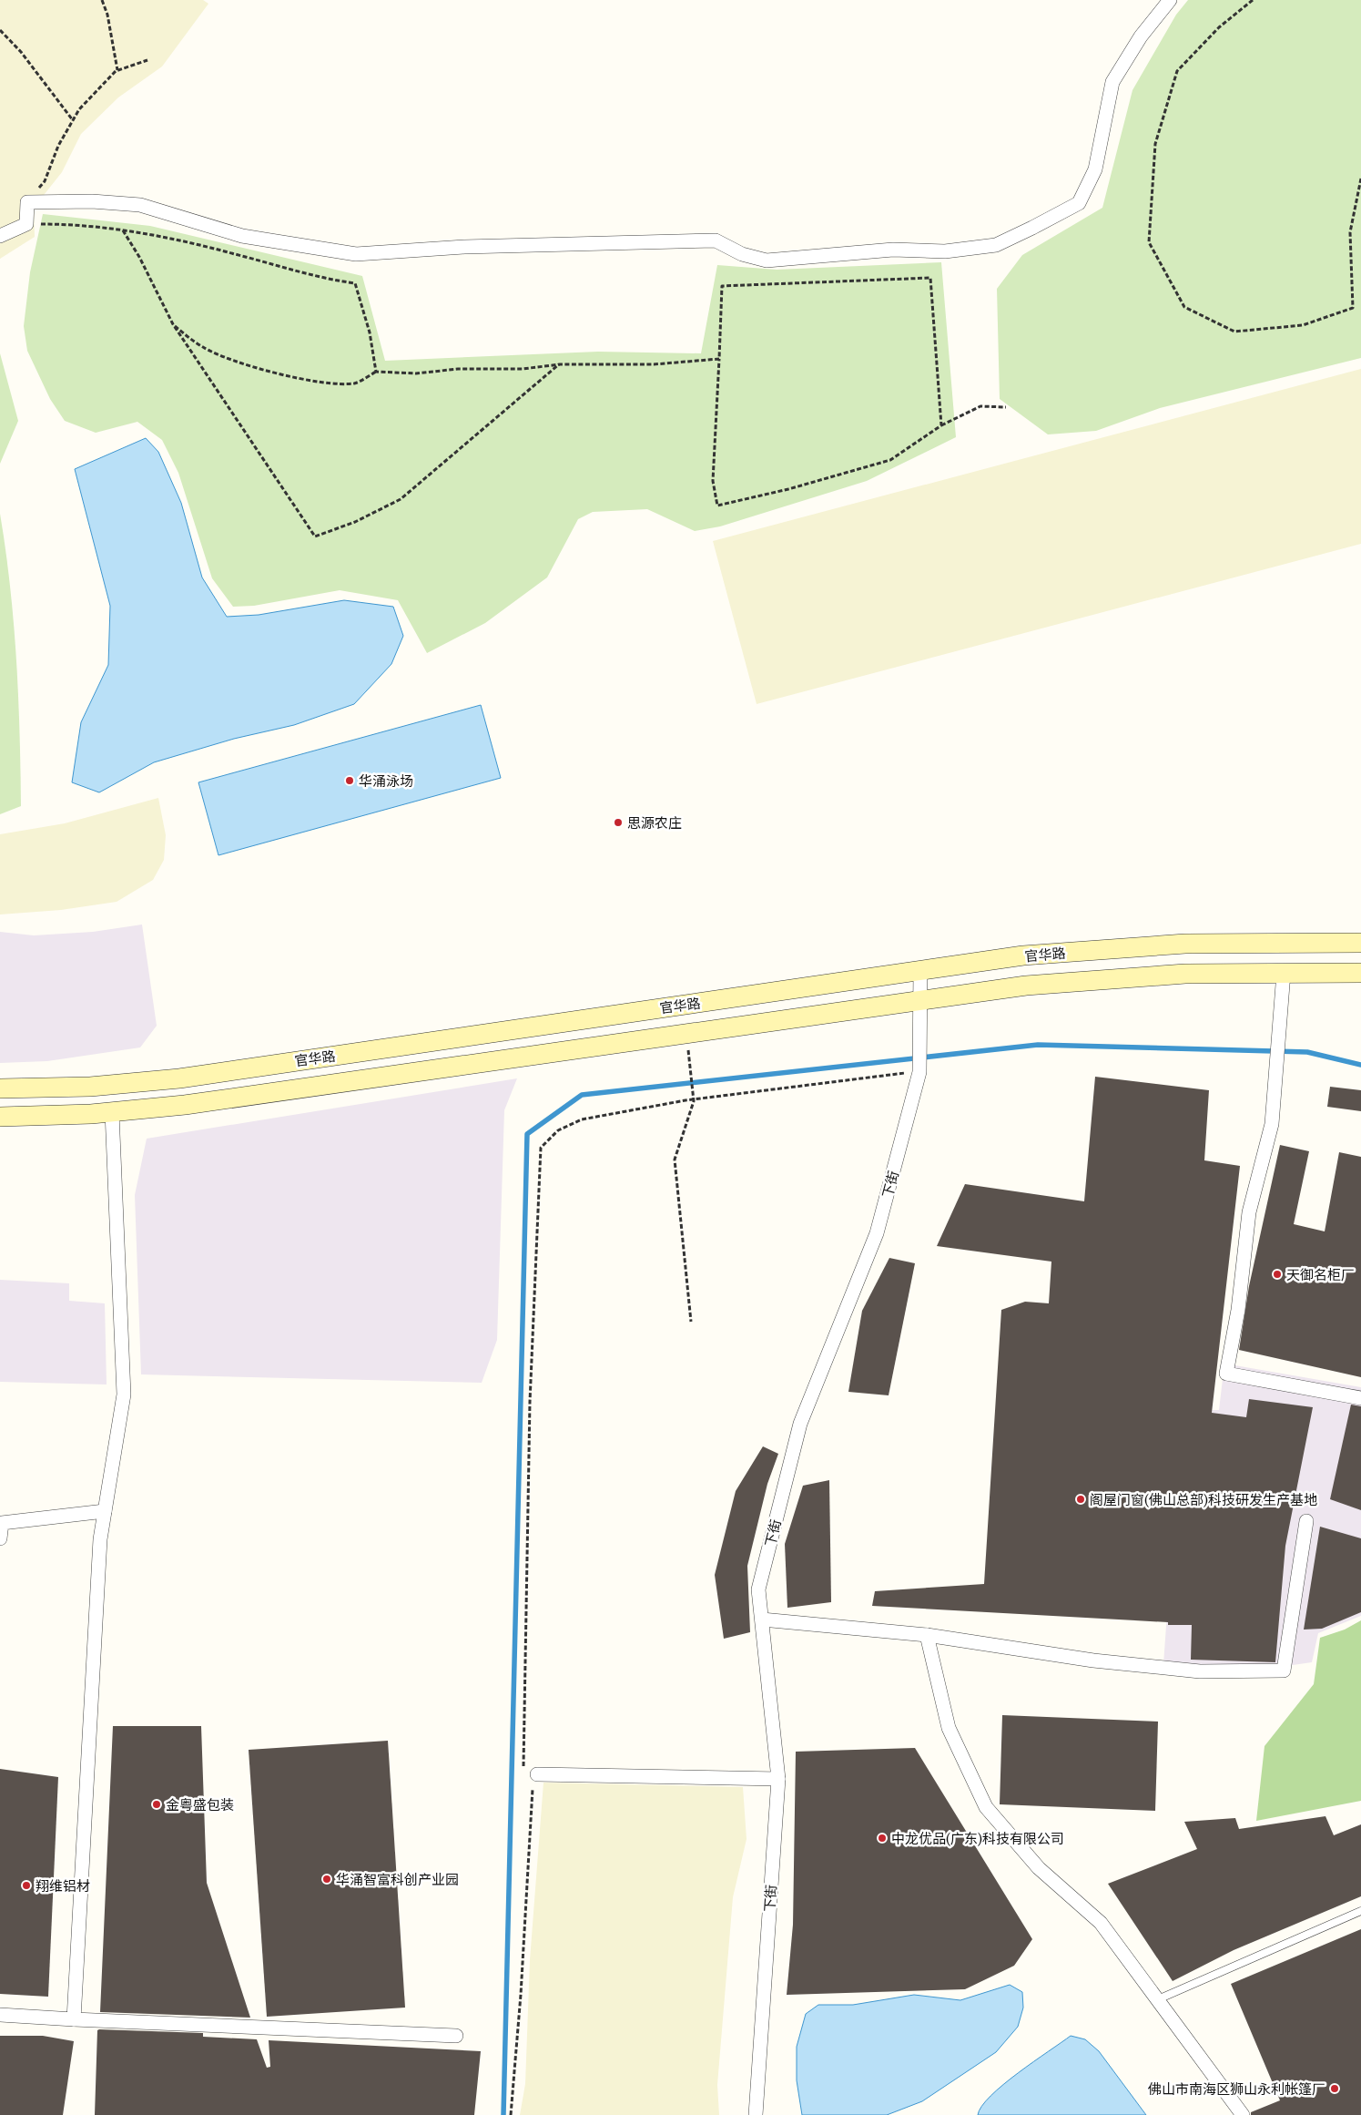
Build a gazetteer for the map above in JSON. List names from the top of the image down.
{
  "streets": {
    "main road": ["官华路"],
    "street": ["下街"]
  },
  "crossings": [
    ["官华路", "下街"]
  ],
  "places": [
    "华涌泳场",
    "思源农庄",
    "天御名柜厂",
    "阁屋门窗(佛山总部)科技研发生产基地",
    "金粤盛包装",
    "中龙优品(广东)科技有限公司",
    "华涌智富科创产业园",
    "翔维铝材",
    "佛山市南海区狮山永利帐篷厂"
  ]
}
